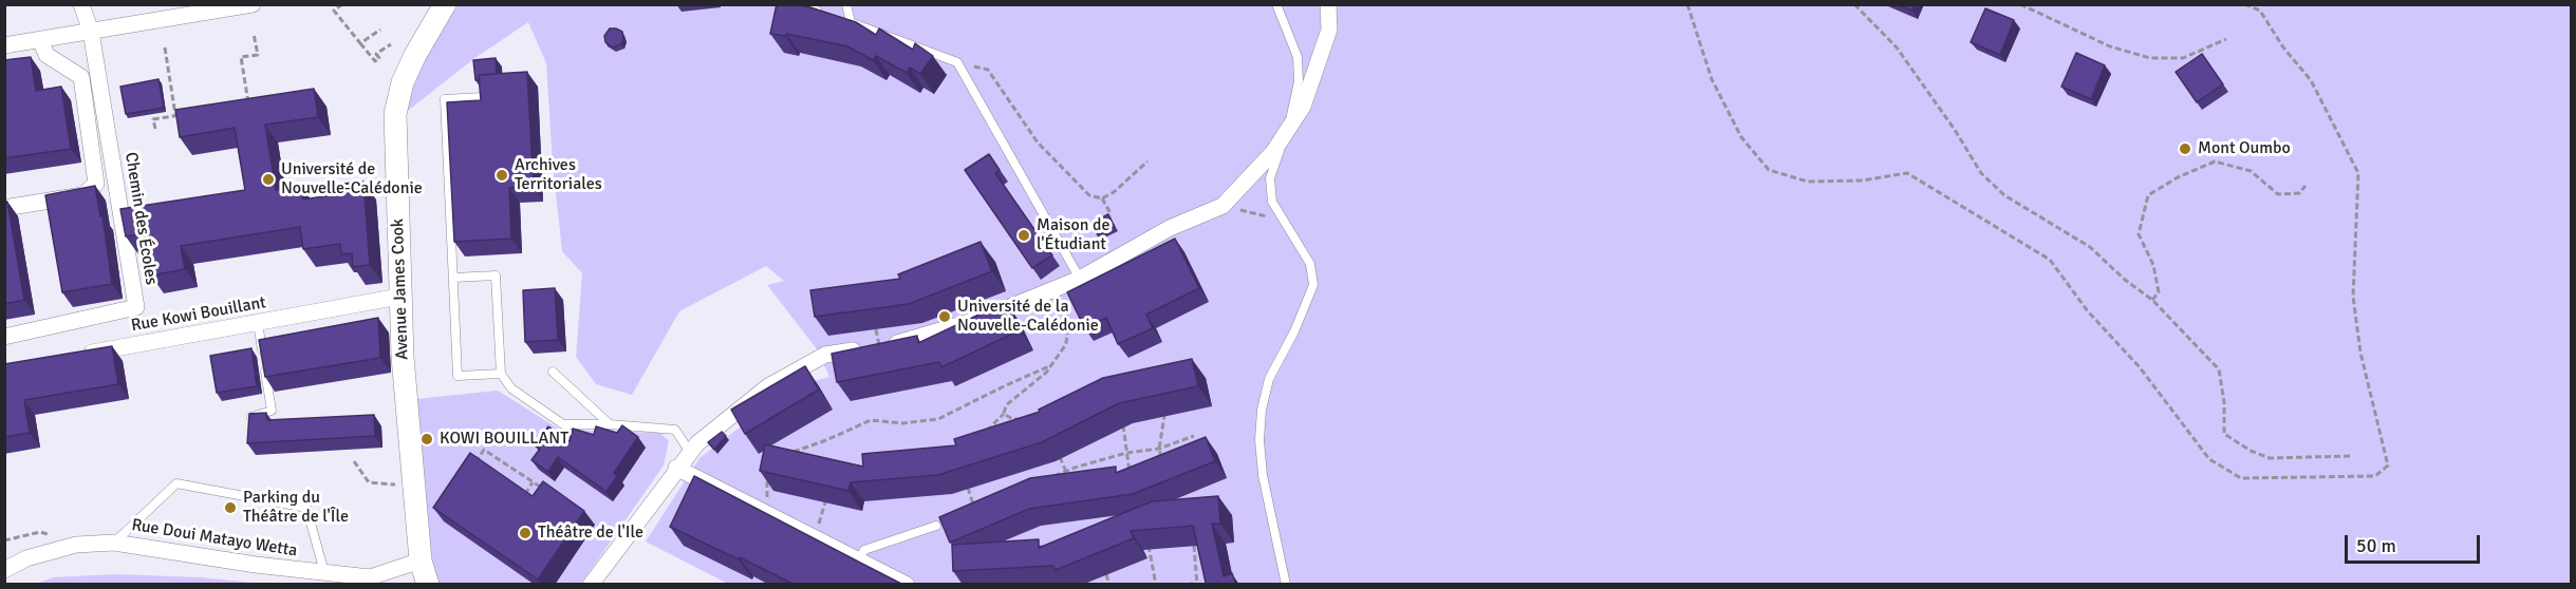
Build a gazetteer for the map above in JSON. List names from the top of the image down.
{
  "streets": {
    "main road": ["Avenue James Cook"],
    "street": ["Chemin des Écoles", "Rue Kowi Bouillant", "Rue Doui Matayo Wetta"]
  },
  "crossings": [
    ["Avenue James Cook", "Rue Kowi Bouillant"],
    ["Avenue James Cook", "Rue Doui Matayo Wetta"]
  ],
  "places": [
    "Mont Oumbo",
    "Archives Territoriales",
    "Université de Nouvelle-Calédonie",
    "Maison de l'Étudiant",
    "Université de la Nouvelle-Calédonie",
    "KOWI BOUILLANT",
    "Parking du Théâtre de l'Île",
    "Théâtre de l'Ile"
  ],
  "scale_bar": "50 m"
}
